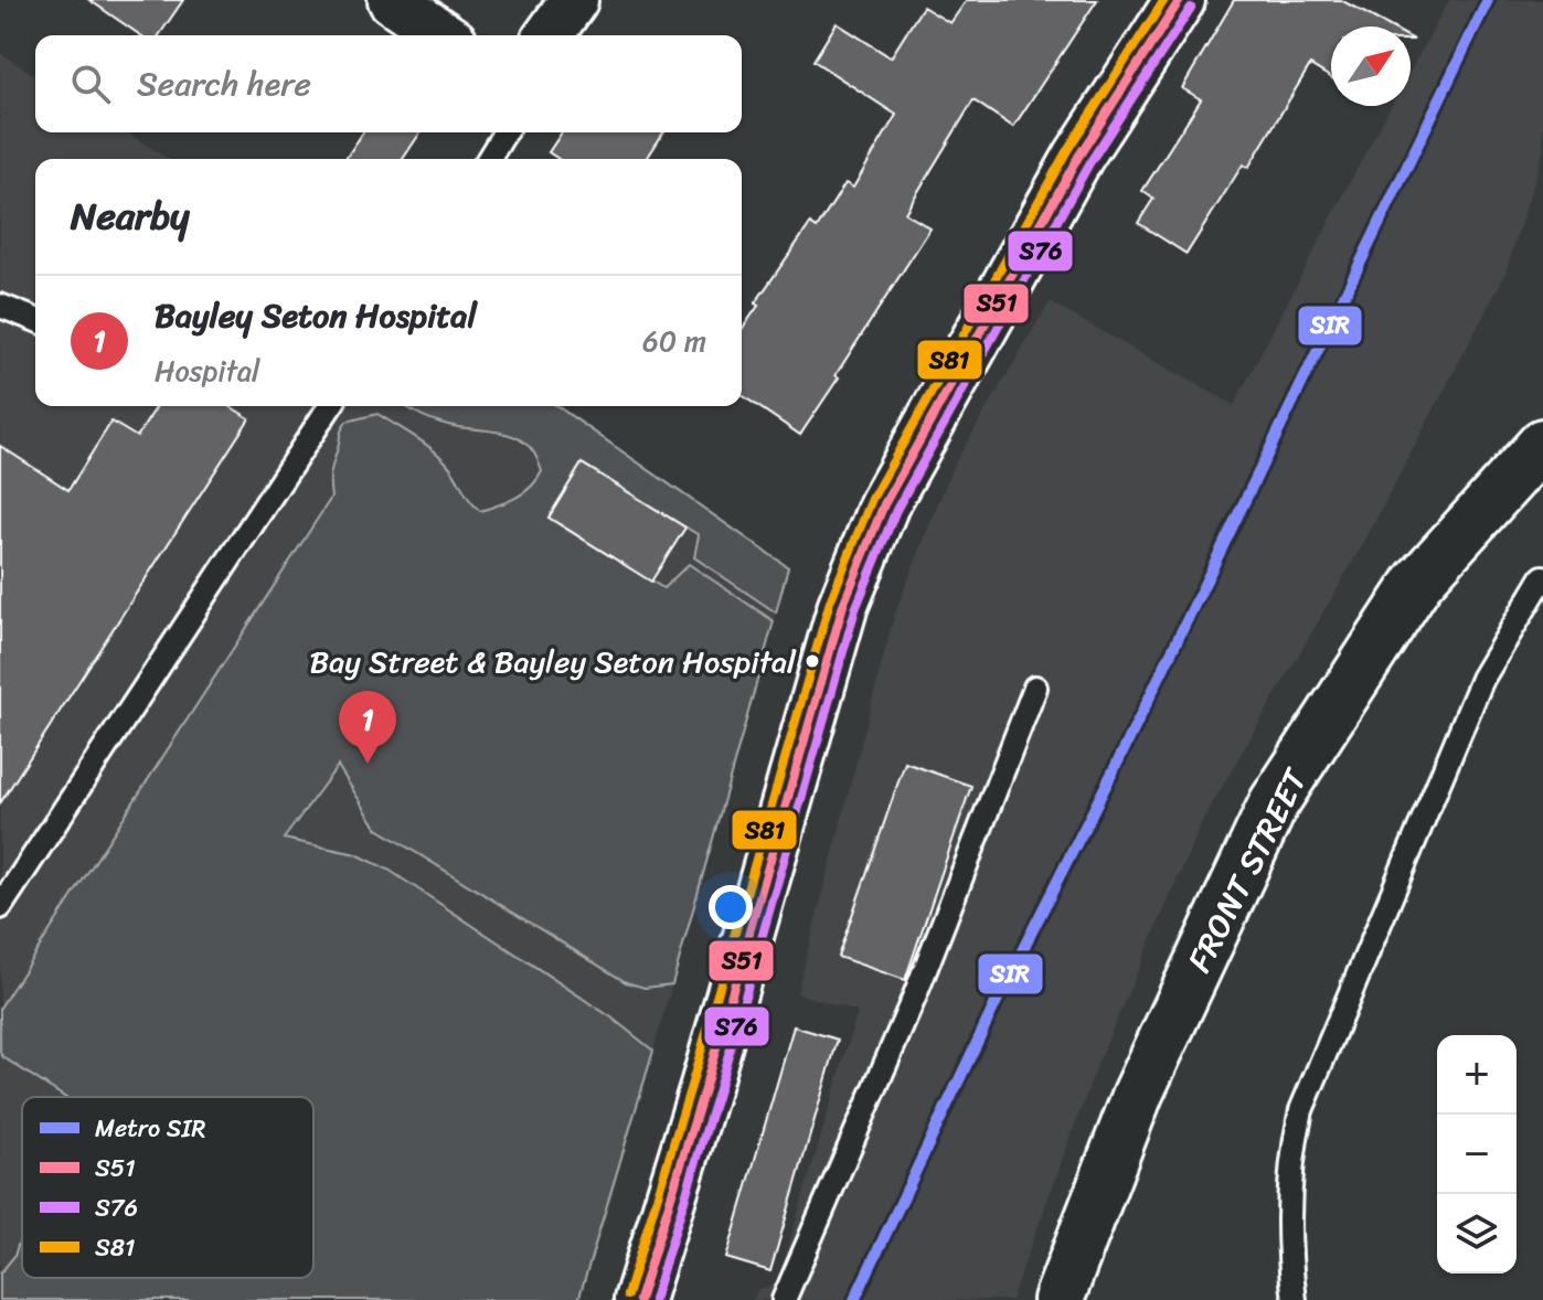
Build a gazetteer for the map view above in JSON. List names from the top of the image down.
{
  "streets": {
    "main road": ["FRONT STREET"]
  },
  "places": ["Bay Street & Bayley Seton Hospital"],
  "lines": [
    "metro line SIR",
    "transit line S51",
    "transit line S81",
    "transit line S76"
  ],
  "legend": [
    "Metro SIR",
    "S51",
    "S76",
    "S81"
  ],
  "north": "top right",
  "page": {
    "search": "Search here",
    "heading": "Nearby",
    "list": [
      {
        "mark": "1",
        "name": "Bayley Seton Hospital",
        "note": "Hospital",
        "value": "60 m"
      }
    ],
    "pins": "1",
    "map_buttons": ["+", "−"]
  }
}
